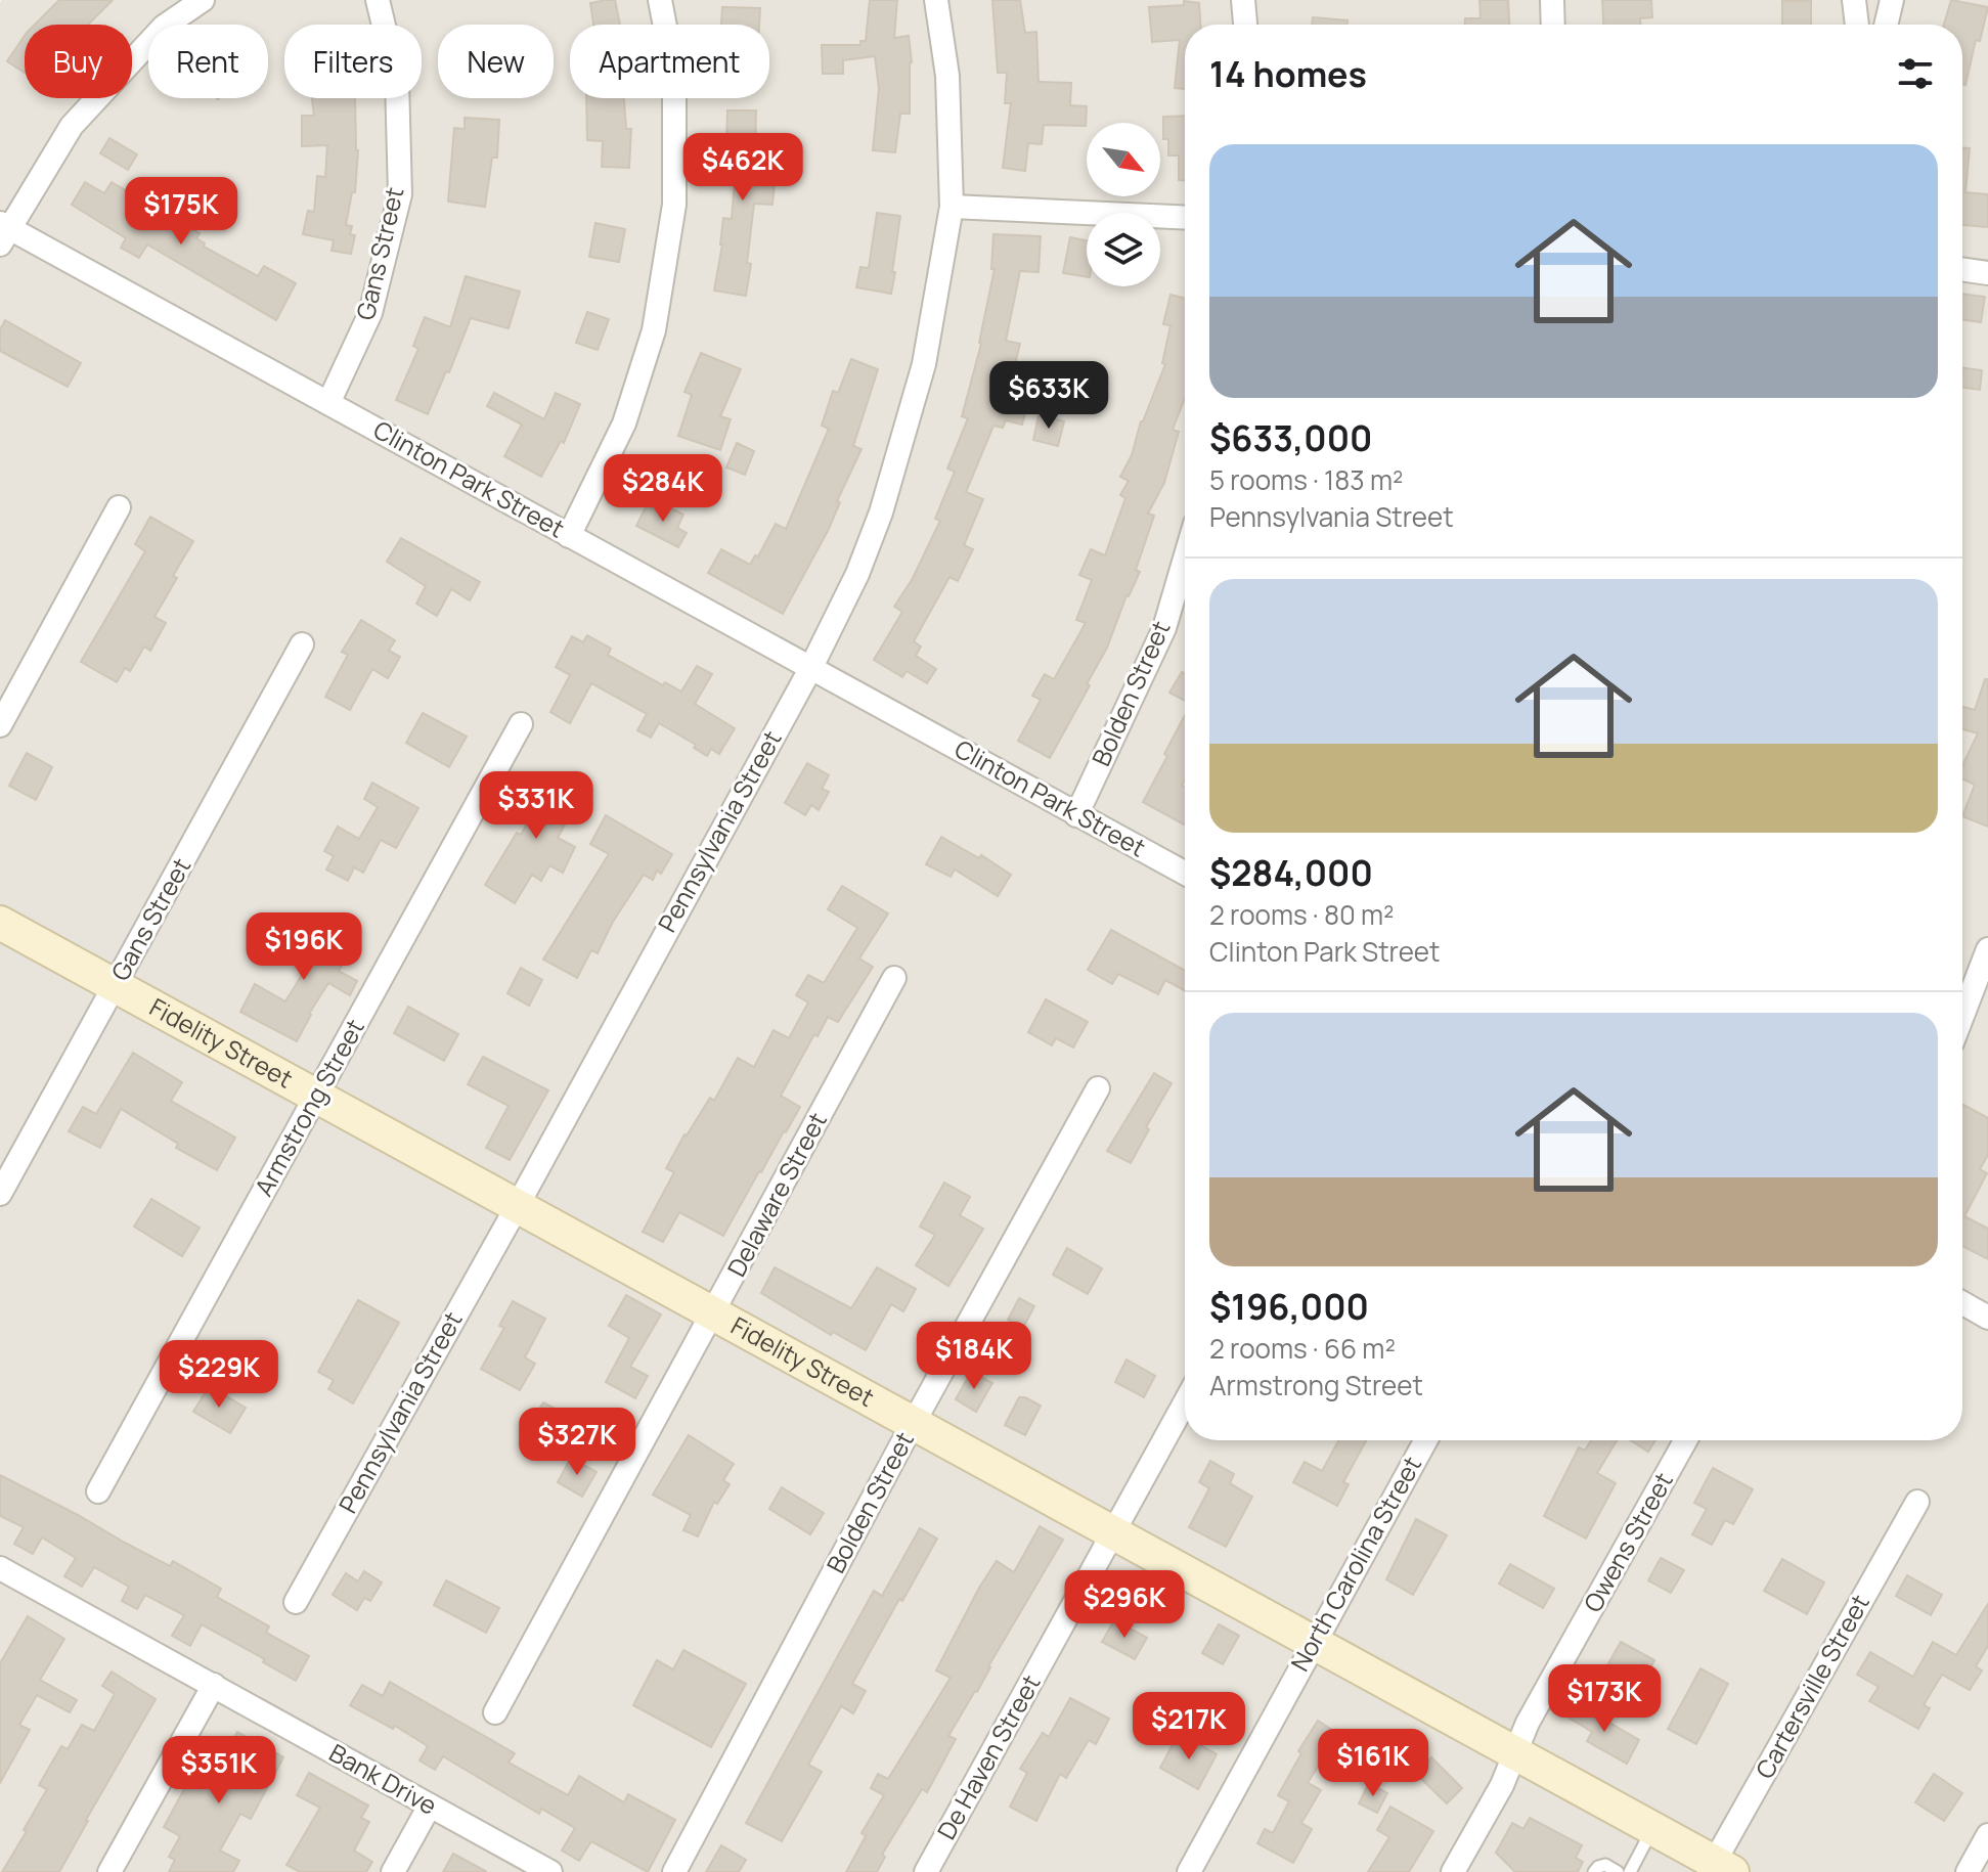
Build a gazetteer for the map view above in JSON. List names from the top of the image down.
{
  "streets": {
    "main road": ["Fidelity Street"],
    "street": [
      "Gans Street",
      "Clinton Park Street",
      "Bolden Street",
      "Pennsylvania Street",
      "Armstrong Street",
      "Delaware Street",
      "Owens Street",
      "North Carolina Street",
      "Cartersville Street",
      "De Haven Street",
      "Bank Drive"
    ]
  },
  "crossings": [
    ["Gans Street", "Clinton Park Street"],
    ["Gans Street", "Fidelity Street"],
    ["Clinton Park Street", "Bolden Street"],
    ["Clinton Park Street", "Pennsylvania Street"],
    ["Bolden Street", "Fidelity Street"],
    ["Pennsylvania Street", "Fidelity Street"],
    ["Fidelity Street", "Armstrong Street"],
    ["Fidelity Street", "Delaware Street"],
    ["Fidelity Street", "Owens Street"],
    ["Fidelity Street", "North Carolina Street"],
    ["Fidelity Street", "Cartersville Street"],
    ["Fidelity Street", "De Haven Street"]
  ],
  "north": "bottom right",
  "page": {
    "chip": [
      "Buy",
      "Rent",
      "Filters",
      "New",
      "Apartment"
    ],
    "heading": "14 homes",
    "list": [
      {
        "name": "$633,000",
        "note": "5 rooms · 183 m² · Pennsylvania Street"
      },
      {
        "name": "$284,000",
        "note": "2 rooms · 80 m² · Clinton Park Street"
      },
      {
        "name": "$196,000",
        "note": "2 rooms · 66 m² · Armstrong Street"
      }
    ],
    "price": [
      "$462K",
      "$175K",
      "$633K",
      "$284K",
      "$331K",
      "$196K",
      "$184K",
      "$229K",
      "$327K",
      "$296K",
      "$173K",
      "$217K",
      "$161K",
      "$351K"
    ]
  }
}
